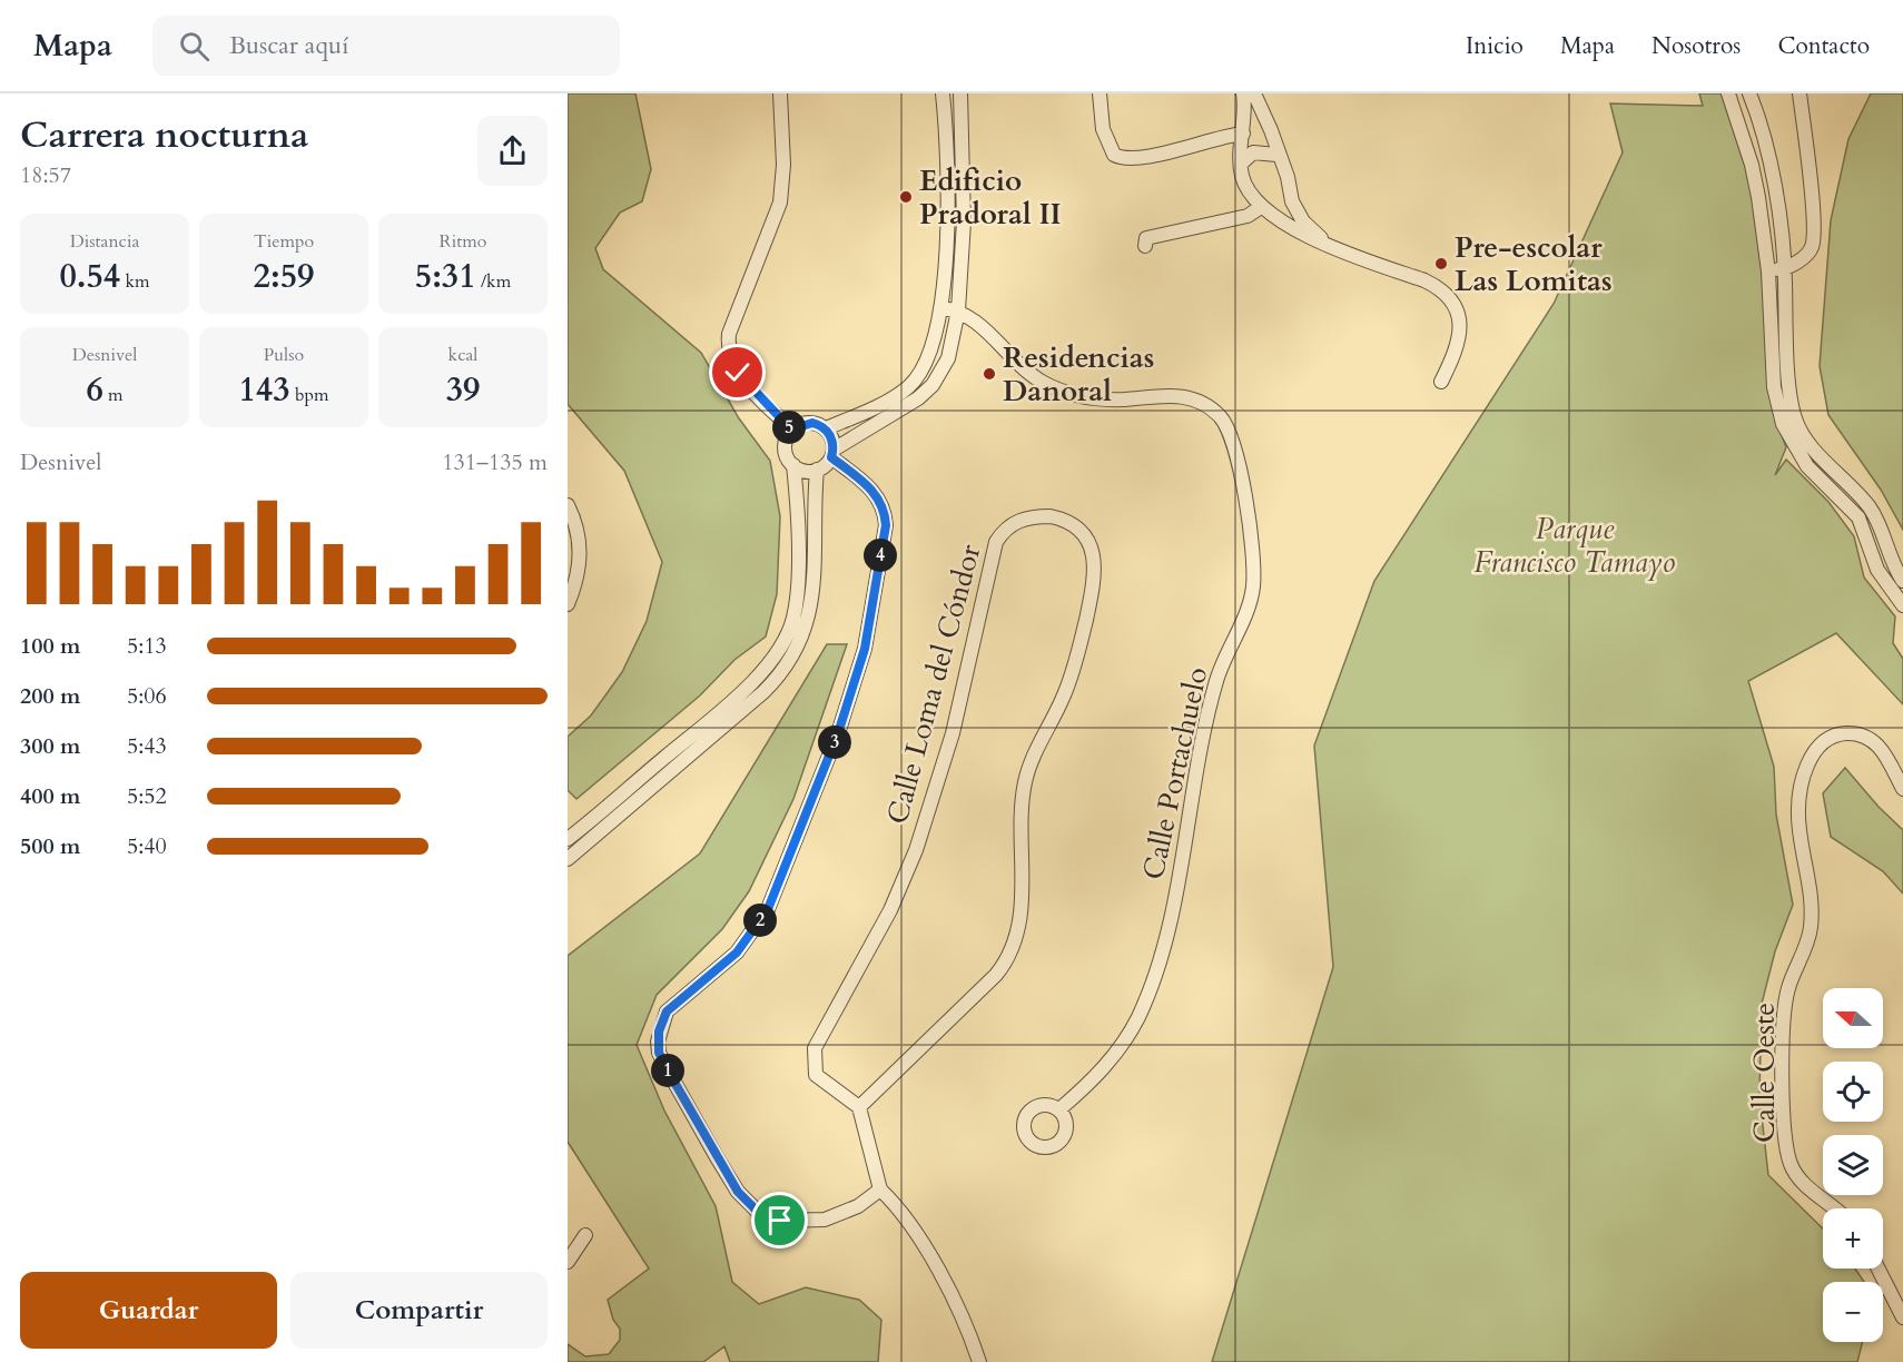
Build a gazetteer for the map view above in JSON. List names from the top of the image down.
{
  "streets": {
    "street": ["Calle Loma del Cóndor", "Calle Portachuelo", "Calle Oeste"]
  },
  "parks": ["Parque Francisco Tamayo"],
  "places": ["Edificio Pradoral II", "Pre-escolar Las Lomitas", "Residencias Danoral"],
  "north": "left",
  "page": {
    "header": "Mapa",
    "search": "Buscar aquí",
    "nav": [
      "Inicio",
      "Mapa",
      "Nosotros",
      "Contacto"
    ],
    "heading": ["Carrera nocturna", "18:57"],
    "stats": [
      ["Distancia", "0.54 km"],
      ["Tiempo", "2:59"],
      ["Ritmo", "5:31 /km"],
      ["Desnivel", "6 m"],
      ["Pulso", "143 bpm"],
      ["kcal", "39"]
    ],
    "pins": [
      "5",
      "4",
      "3",
      "2",
      "1"
    ],
    "chart": ["Desnivel", "131–135 m"],
    "list": [
      {
        "name": "100 m",
        "note": "5:13"
      },
      {
        "name": "200 m",
        "note": "5:06"
      },
      {
        "name": "300 m",
        "note": "5:43"
      },
      {
        "name": "400 m",
        "note": "5:52"
      },
      {
        "name": "500 m",
        "note": "5:40"
      }
    ],
    "map_buttons": ["+", "−"],
    "buttons": ["Guardar", "Compartir"]
  }
}
